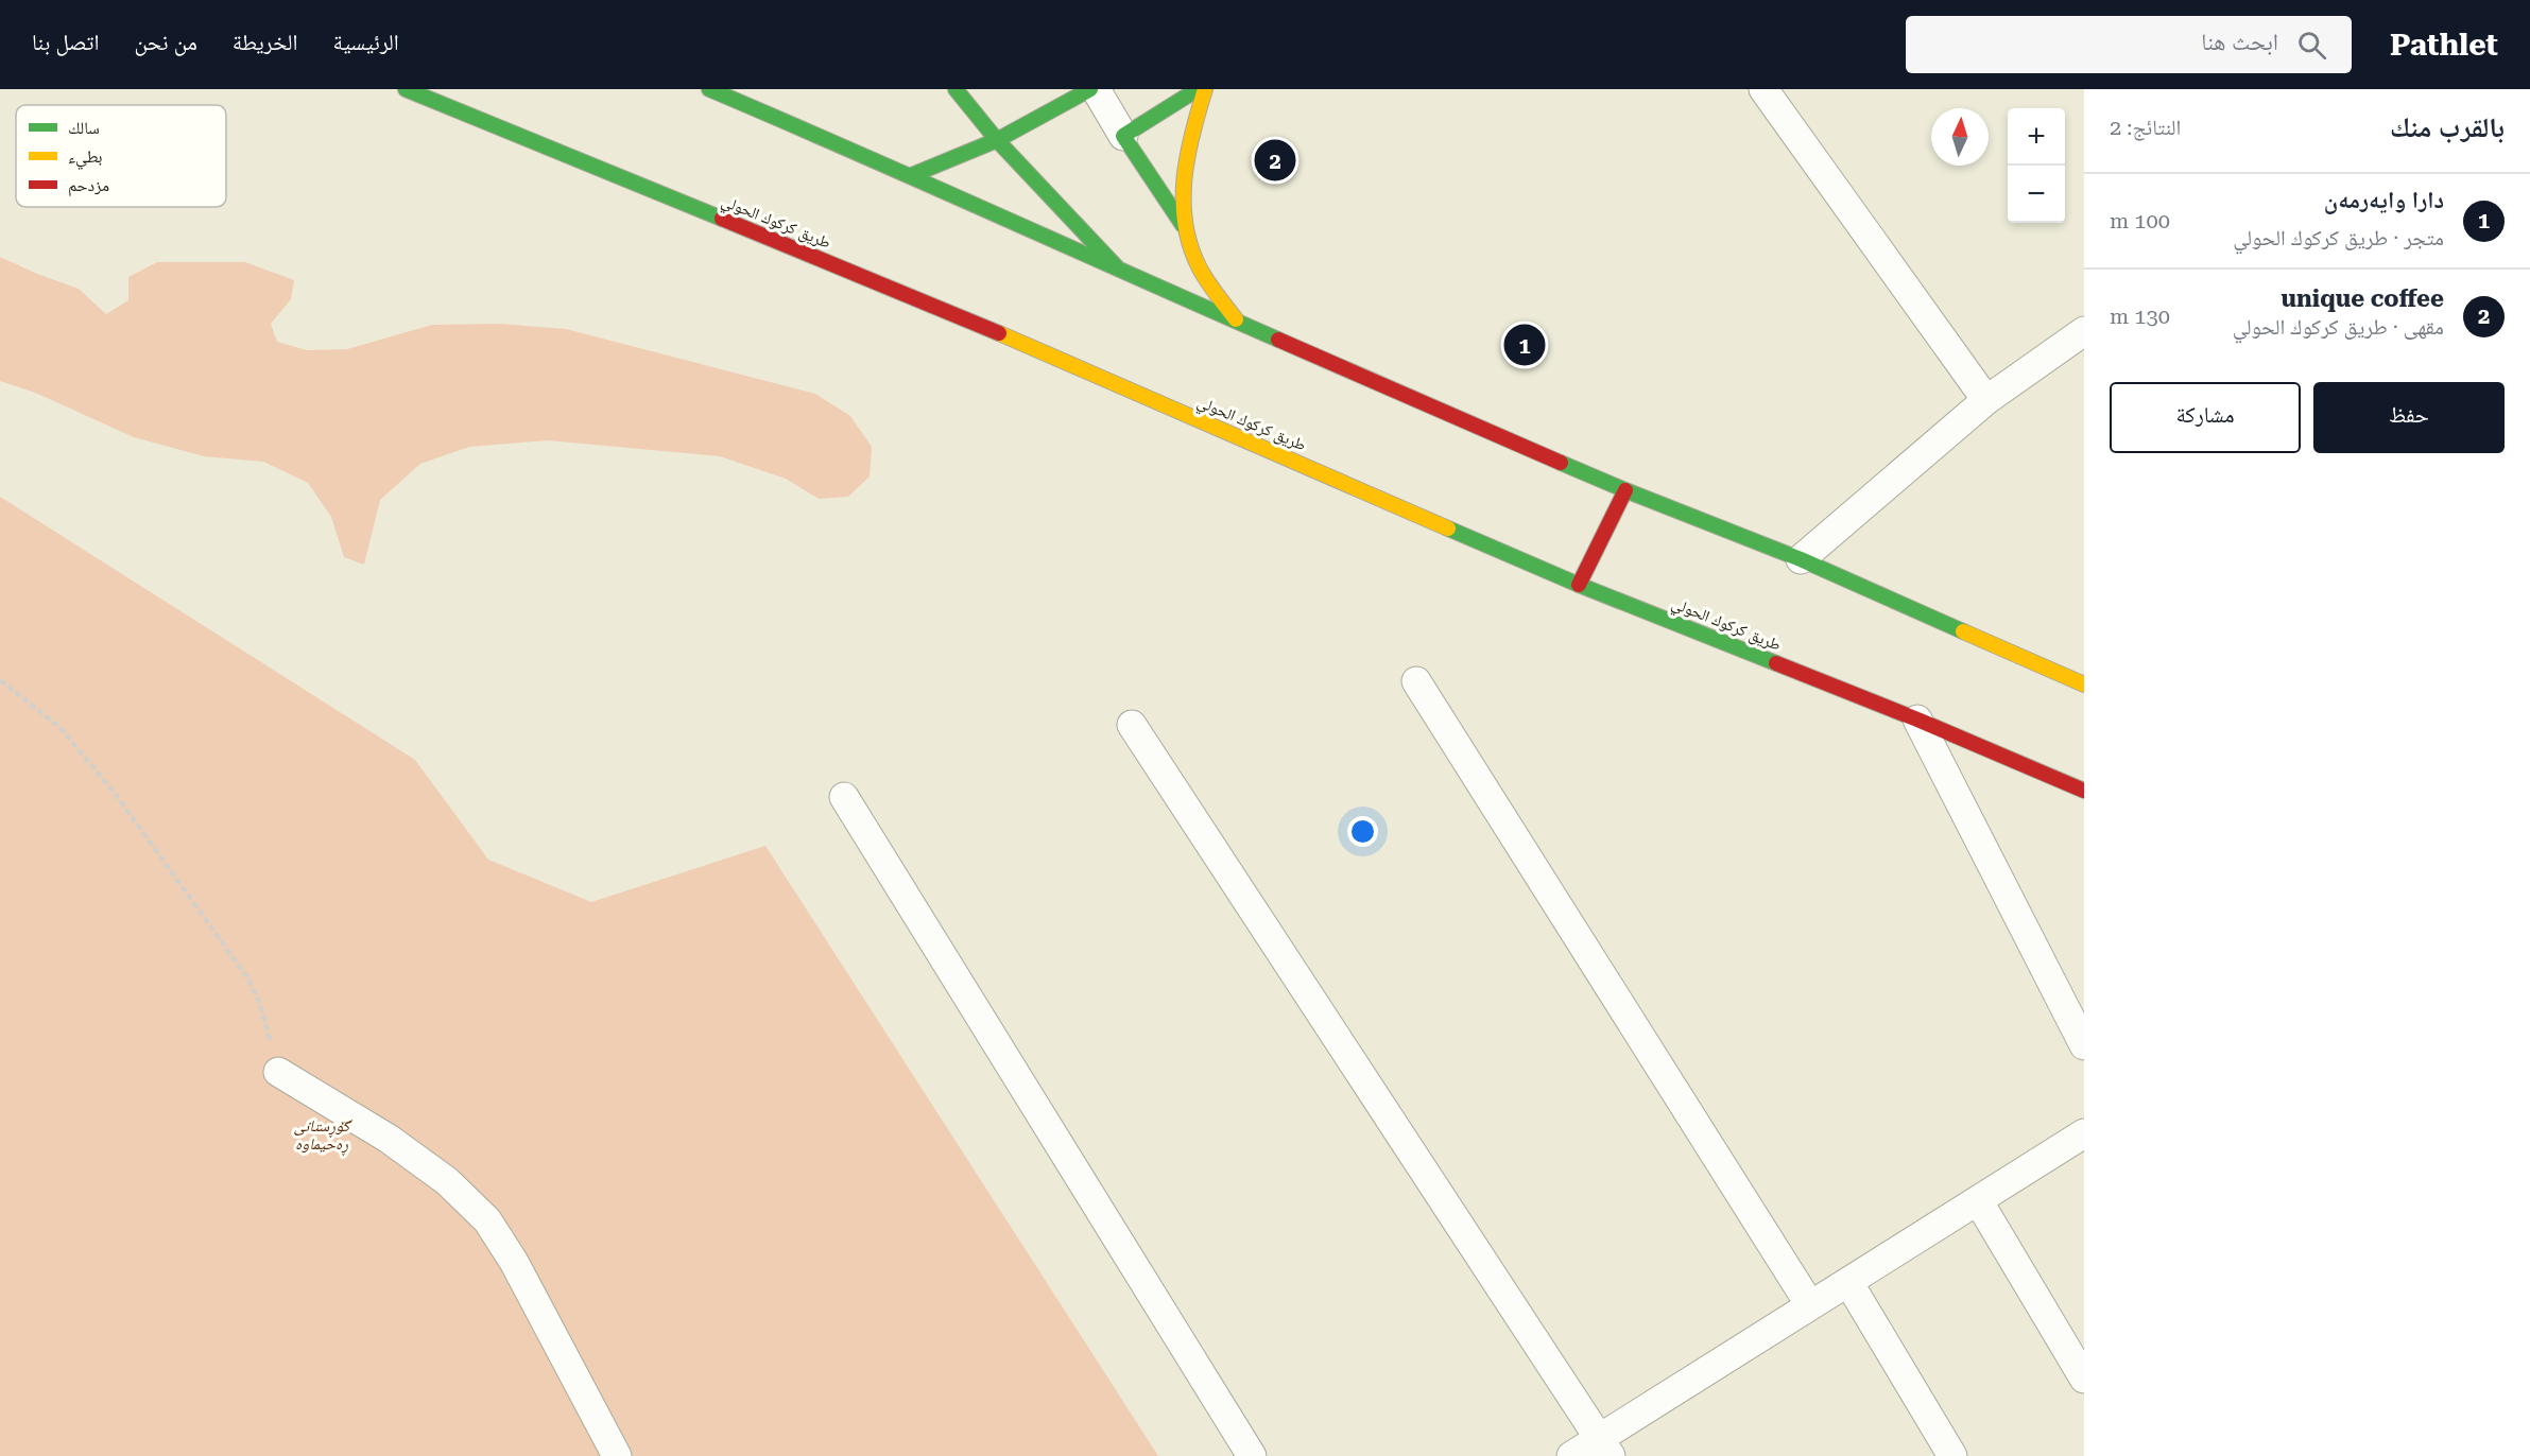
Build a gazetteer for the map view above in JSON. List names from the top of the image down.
{
  "streets": {
    "main road": ["طريق كركوك الحولي"]
  },
  "parks": ["گۆڕستانی ڕەحیماوە"],
  "legend": ["سالك", "بطيء", "مزدحم"],
  "north": "top",
  "page": {
    "header": "Pathlet",
    "search": "ابحث هنا",
    "nav": [
      "الرئيسية",
      "الخريطة",
      "من نحن",
      "اتصل بنا"
    ],
    "heading": ["بالقرب منك", "النتائج: 2"],
    "map_buttons": ["+", "−"],
    "pins": ["2", "1"],
    "list": [
      {
        "mark": "1",
        "name": "دارا وایەرمەن",
        "note": "متجر · طريق كركوك الحولي",
        "value": "100 m"
      },
      {
        "mark": "2",
        "name": "unique coffee",
        "note": "مقهى · طريق كركوك الحولي",
        "value": "130 m"
      }
    ],
    "buttons": ["حفظ", "مشاركة"]
  }
}
